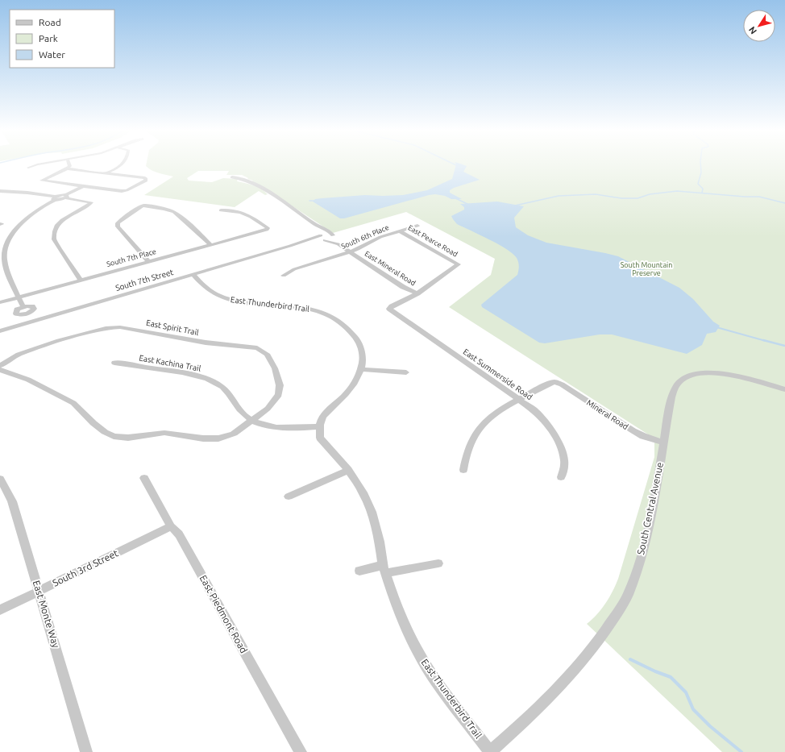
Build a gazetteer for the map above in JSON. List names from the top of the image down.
{
  "streets": {
    "street": [
      "South 6th Place",
      "East Pearce Road",
      "South 7th Place",
      "East Mineral Road",
      "South 7th Street",
      "East Thunderbird Trail",
      "East Spirit Trail",
      "East Kachina Trail",
      "East Summerside Road",
      "Mineral Road",
      "South Central Avenue",
      "South 3rd Street",
      "East Monte Way",
      "East Piedmont Road"
    ]
  },
  "crossings": [
    ["South 6th Place", "East Pearce Road"],
    ["South 6th Place", "East Mineral Road"],
    ["East Pearce Road", "East Mineral Road"],
    ["East Pearce Road", "East Summerside Road"],
    ["East Mineral Road", "South 7th Street"],
    ["East Mineral Road", "East Summerside Road"],
    ["South 7th Street", "East Thunderbird Trail"],
    ["East Thunderbird Trail", "East Kachina Trail"],
    ["East Thunderbird Trail", "South Central Avenue"],
    ["East Spirit Trail", "East Kachina Trail"],
    ["East Summerside Road", "Mineral Road"],
    ["Mineral Road", "South Central Avenue"],
    ["South 3rd Street", "East Monte Way"],
    ["South 3rd Street", "East Piedmont Road"]
  ],
  "parks": ["South Mountain Preserve"],
  "legend": ["Road", "Park", "Water"],
  "north": "bottom left"
}
